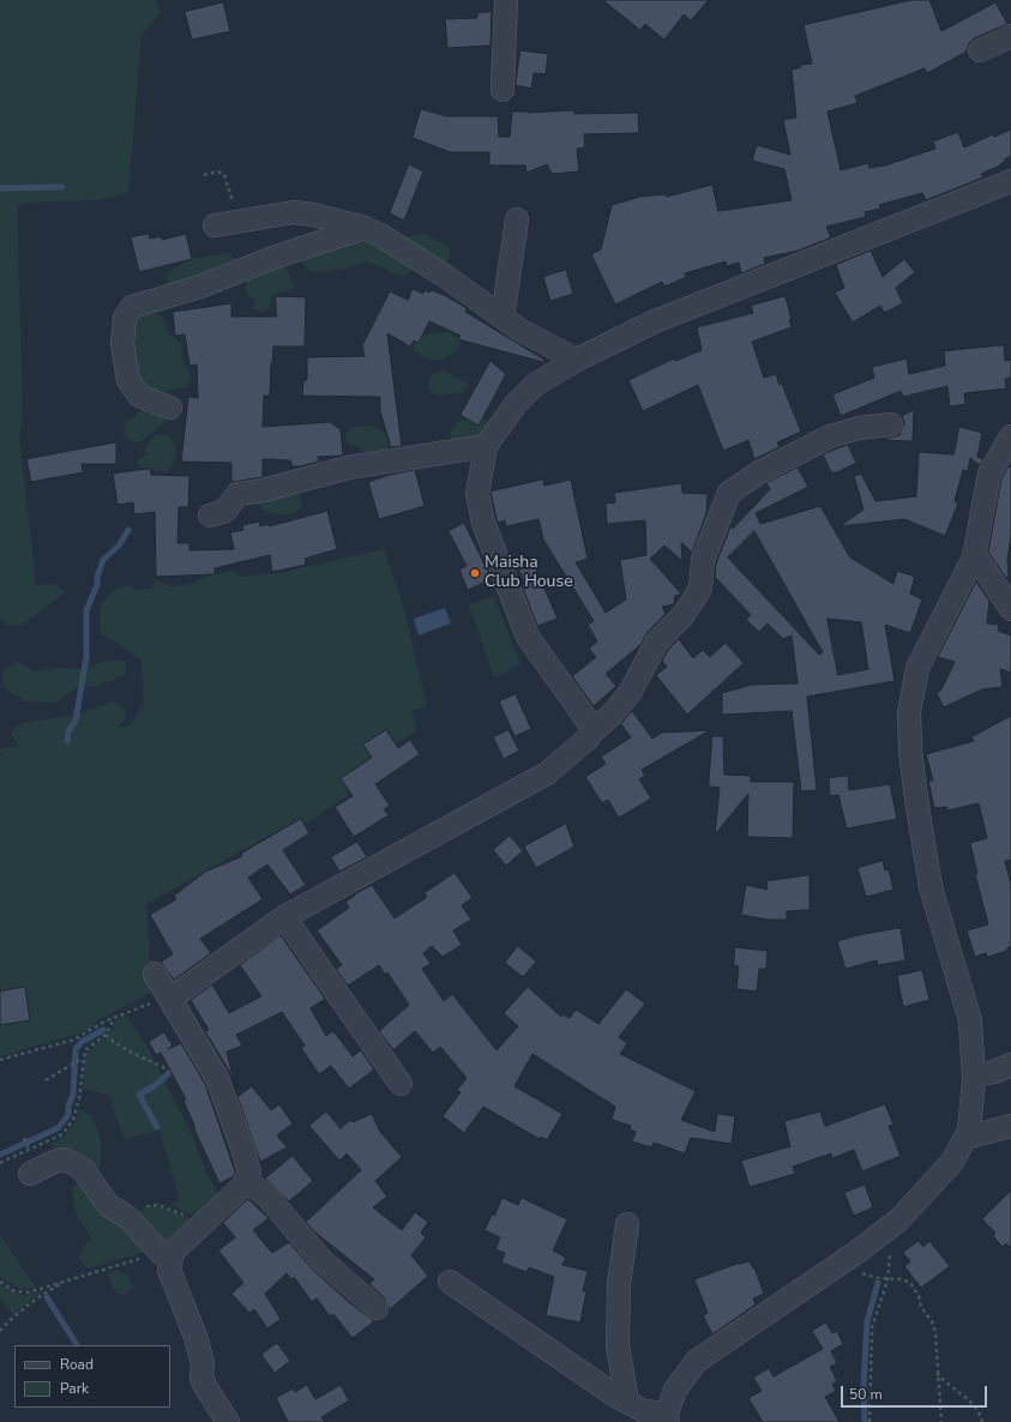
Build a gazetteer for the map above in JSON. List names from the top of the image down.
{
  "places": ["Maisha Club House"],
  "legend": ["Road", "Park"],
  "scale_bar": "50 m"
}
